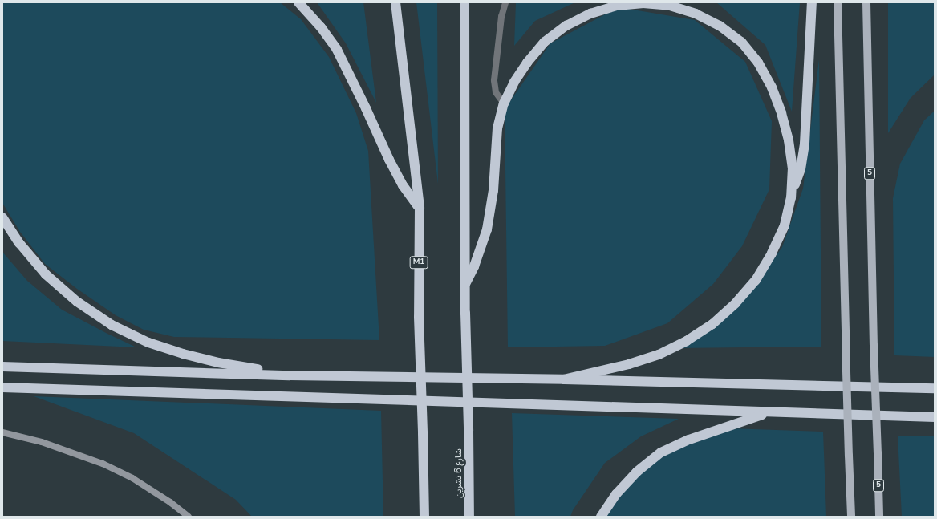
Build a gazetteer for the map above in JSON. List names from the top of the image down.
{
  "streets": {
    "highway": ["M1", "شارع 6 تشرين"],
    "main road": ["5"]
  }
}
